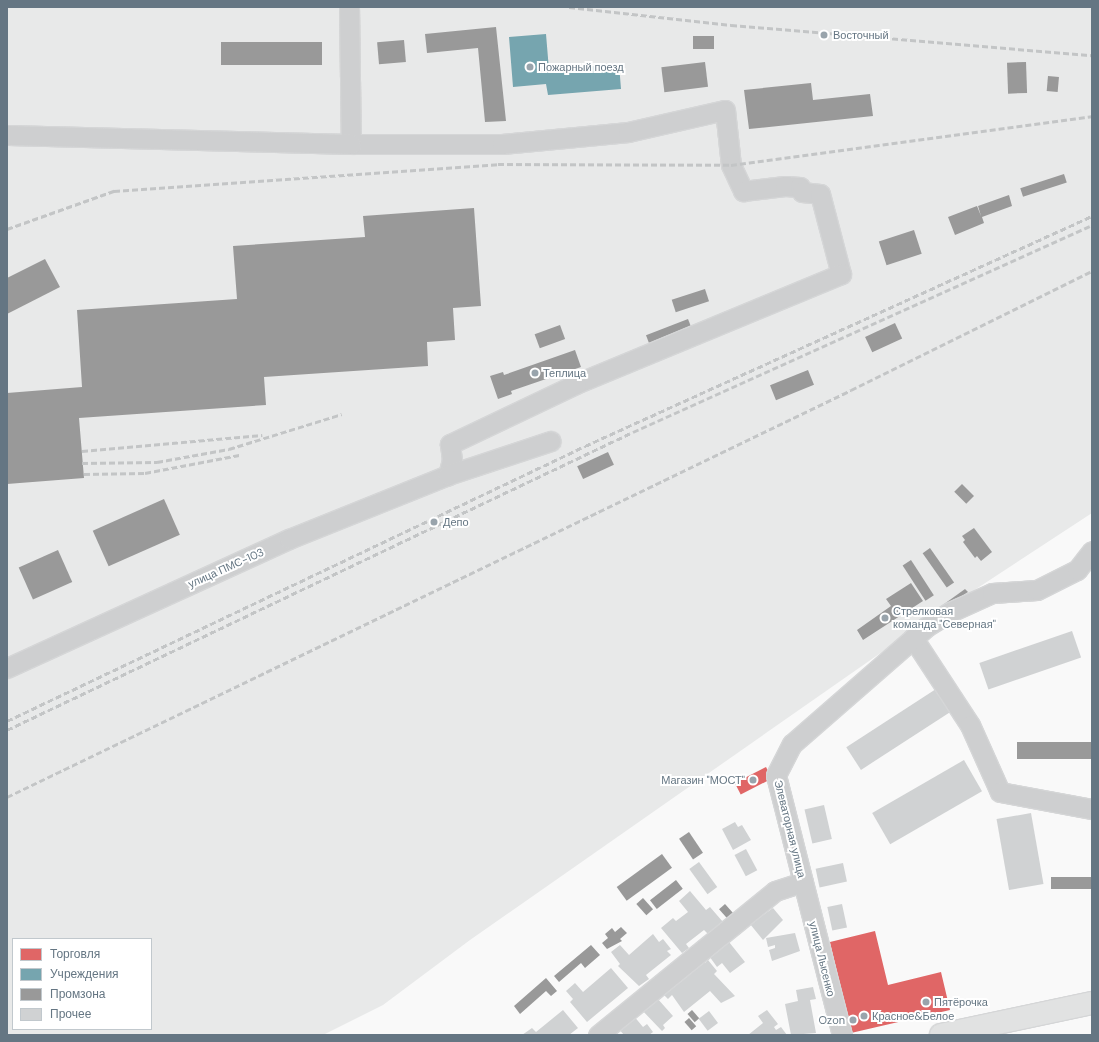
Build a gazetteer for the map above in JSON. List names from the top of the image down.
{
  "streets": {
    "street": ["улица ПМС-103", "Элеваторная улица", "улица Лысенко"]
  },
  "crossings": [
    ["Элеваторная улица", "улица Лысенко"]
  ],
  "places": [
    "Восточный",
    "Пожарный поезд",
    "Теплица",
    "Депо",
    "Стрелковая команда \"Северная\"",
    "Магазин \"МОСТ\"",
    "Пятёрочка",
    "Красное&Белое",
    "Ozon"
  ],
  "legend": [
    "Торговля",
    "Учреждения",
    "Промзона",
    "Прочее"
  ]
}
